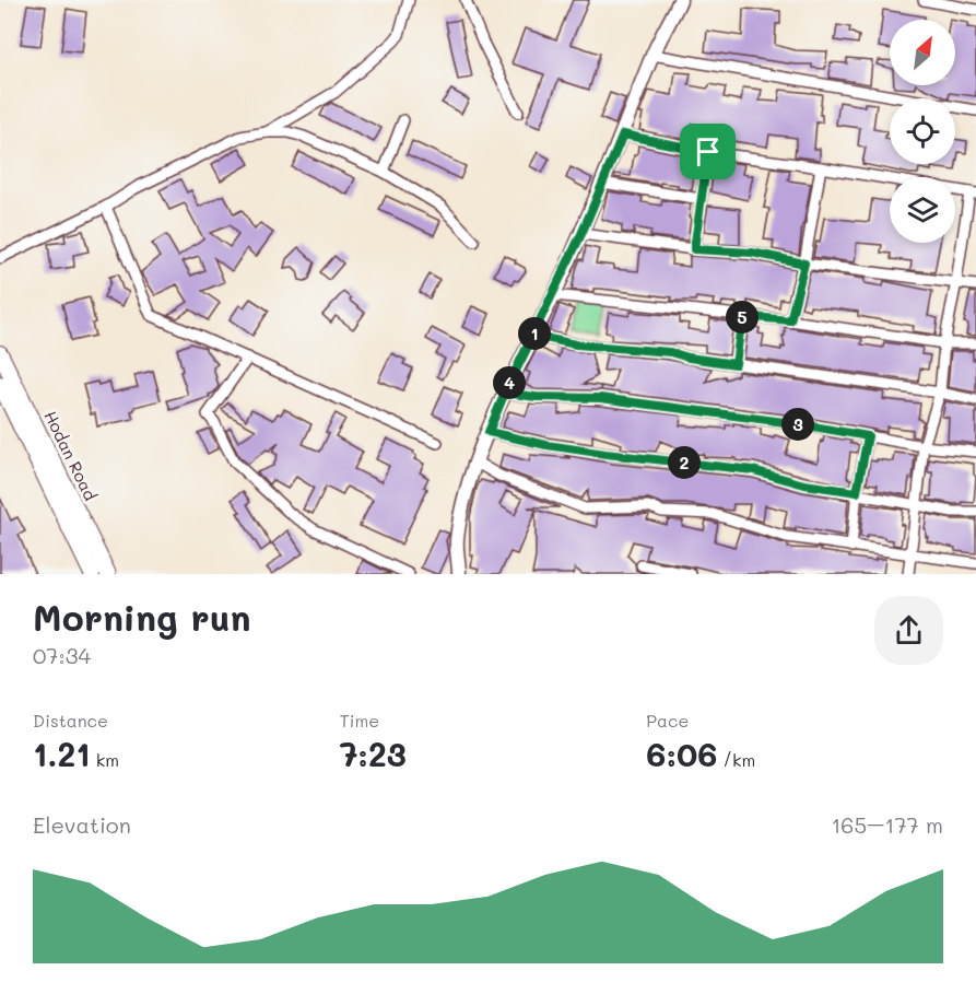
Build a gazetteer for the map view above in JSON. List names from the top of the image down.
{
  "streets": {
    "main road": ["Hodan Road"]
  },
  "north": "top right",
  "page": {
    "pins": [
      "5",
      "1",
      "4",
      "3",
      "2"
    ],
    "heading": ["Morning run", "07:34"],
    "stats": [
      ["Distance", "1.21 km"],
      ["Time", "7:23"],
      ["Pace", "6:06 /km"]
    ],
    "chart": ["Elevation", "165–177 m"]
  }
}
